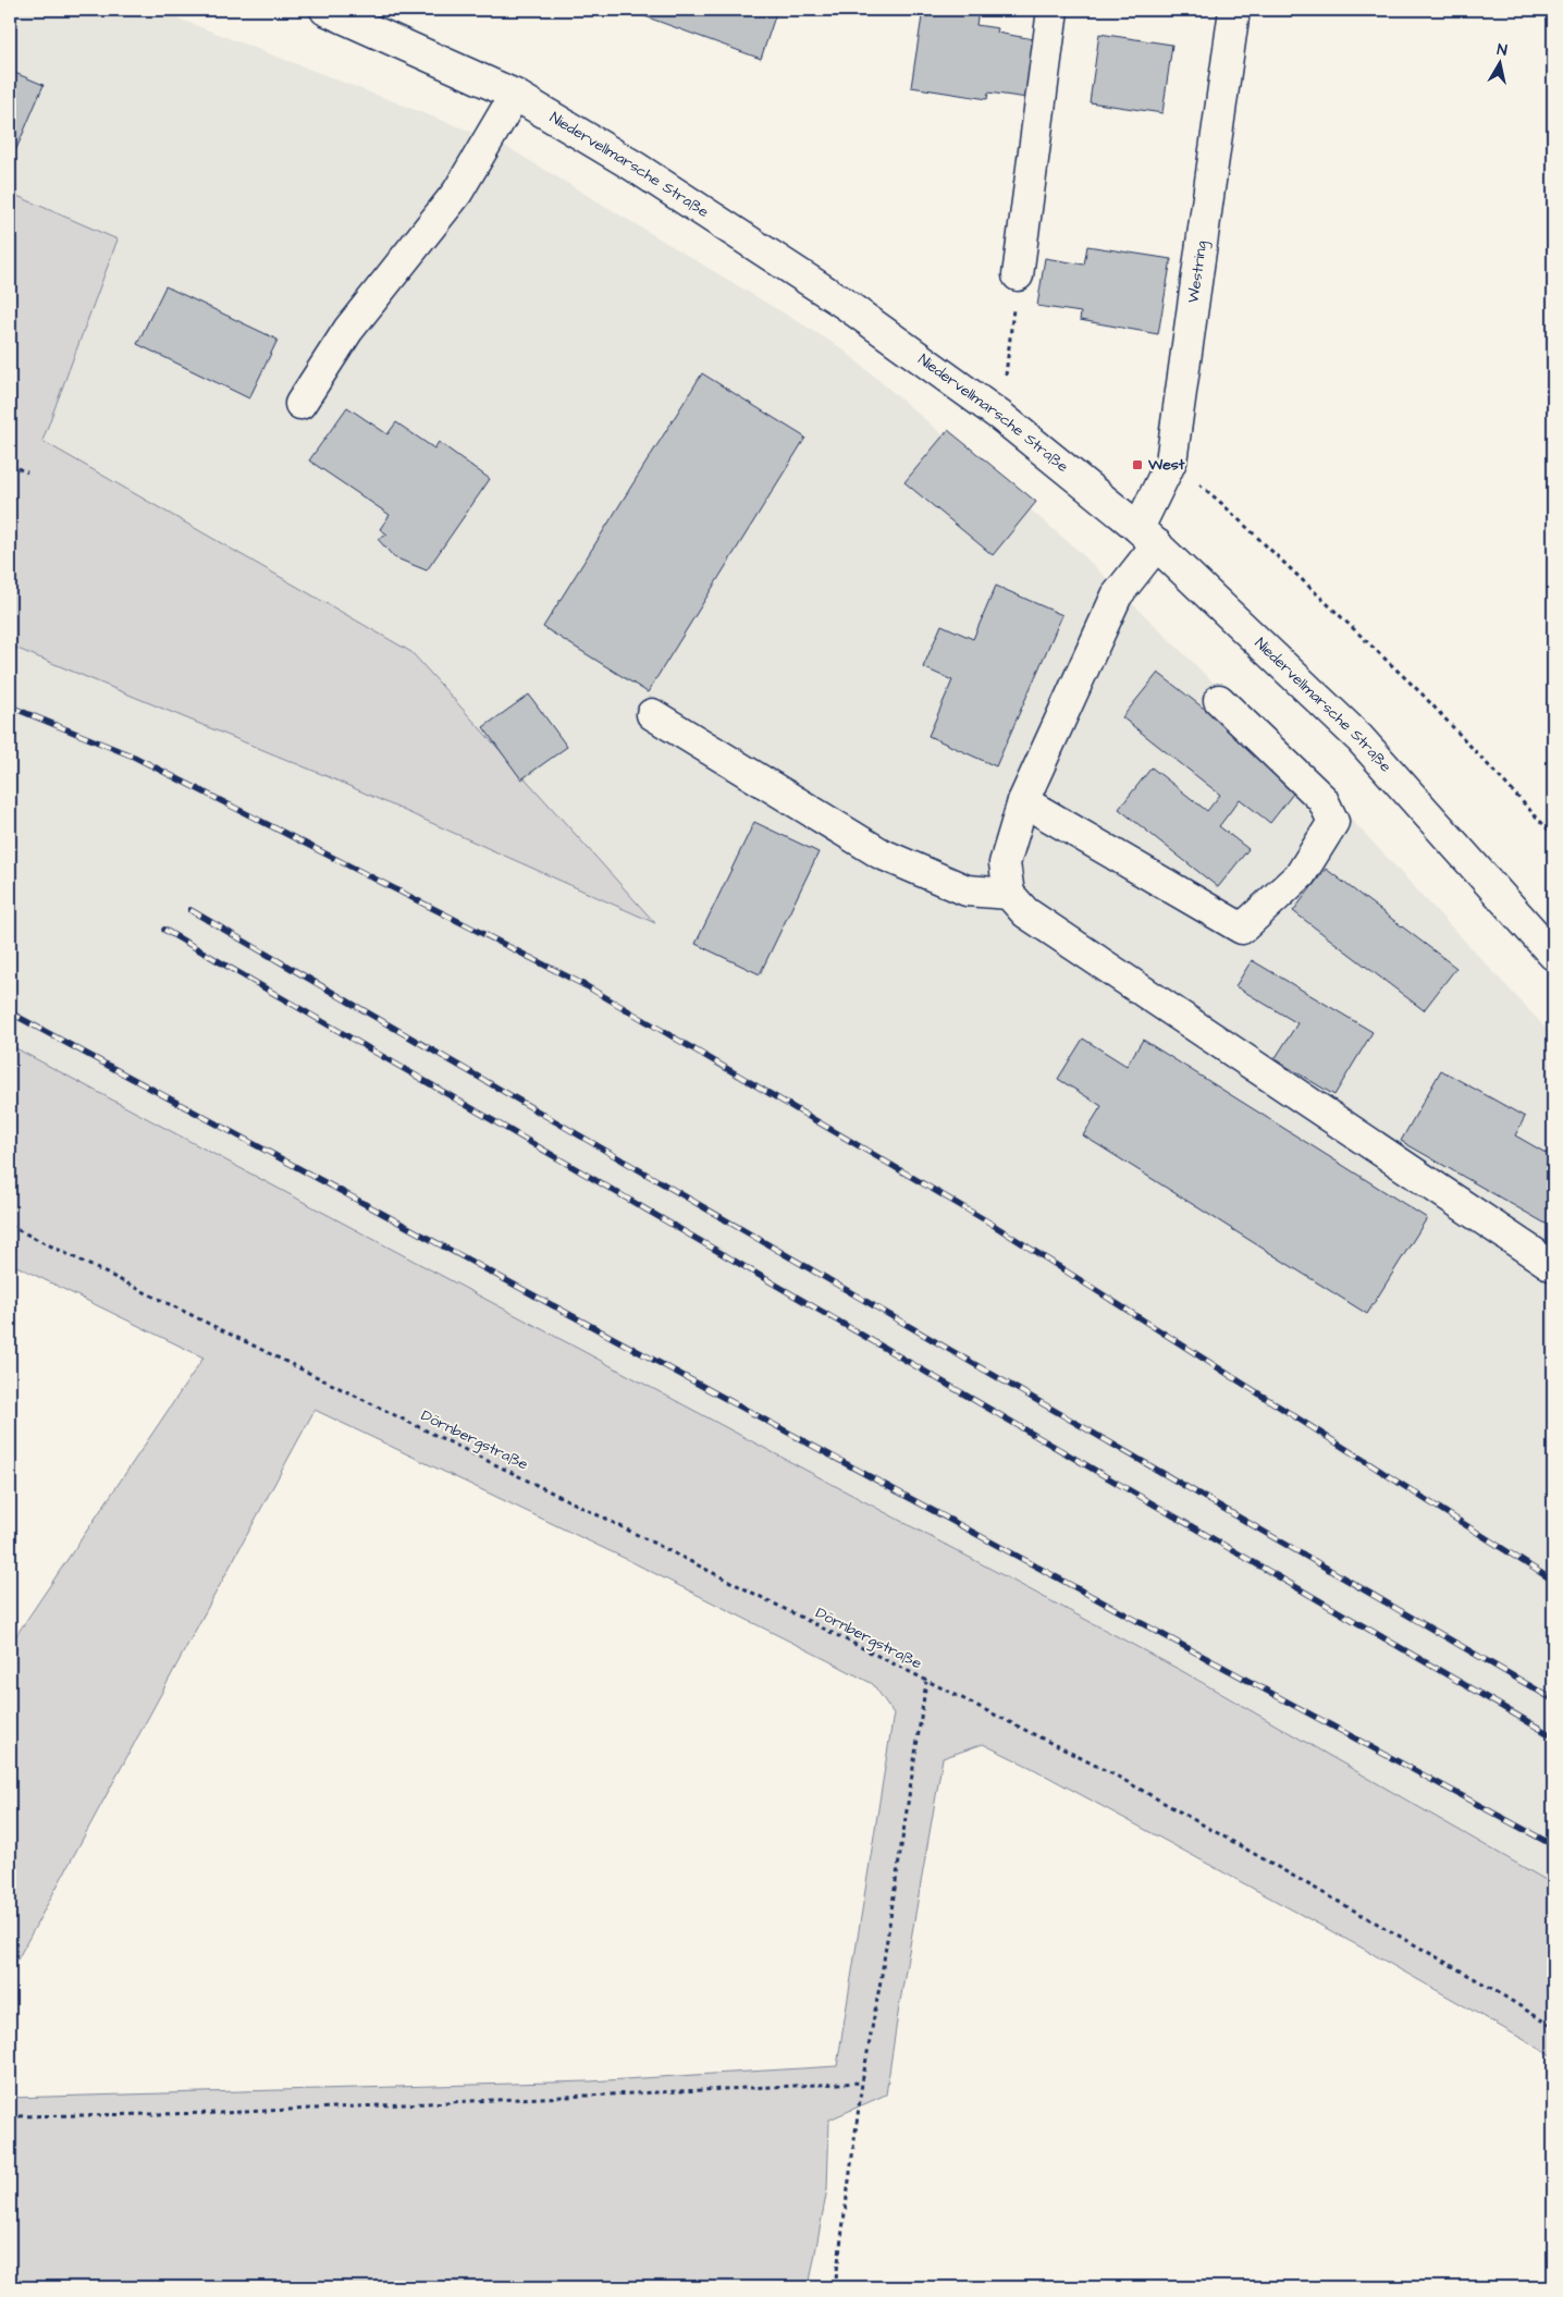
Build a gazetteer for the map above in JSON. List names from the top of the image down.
{
  "streets": {
    "main road": ["Niedervellmarsche Straße", "Westring"],
    "path": ["Dörnbergstraße"]
  },
  "crossings": [
    ["Niedervellmarsche Straße", "Westring"]
  ],
  "places": {
    "transit": ["West"]
  },
  "north": "top"
}
